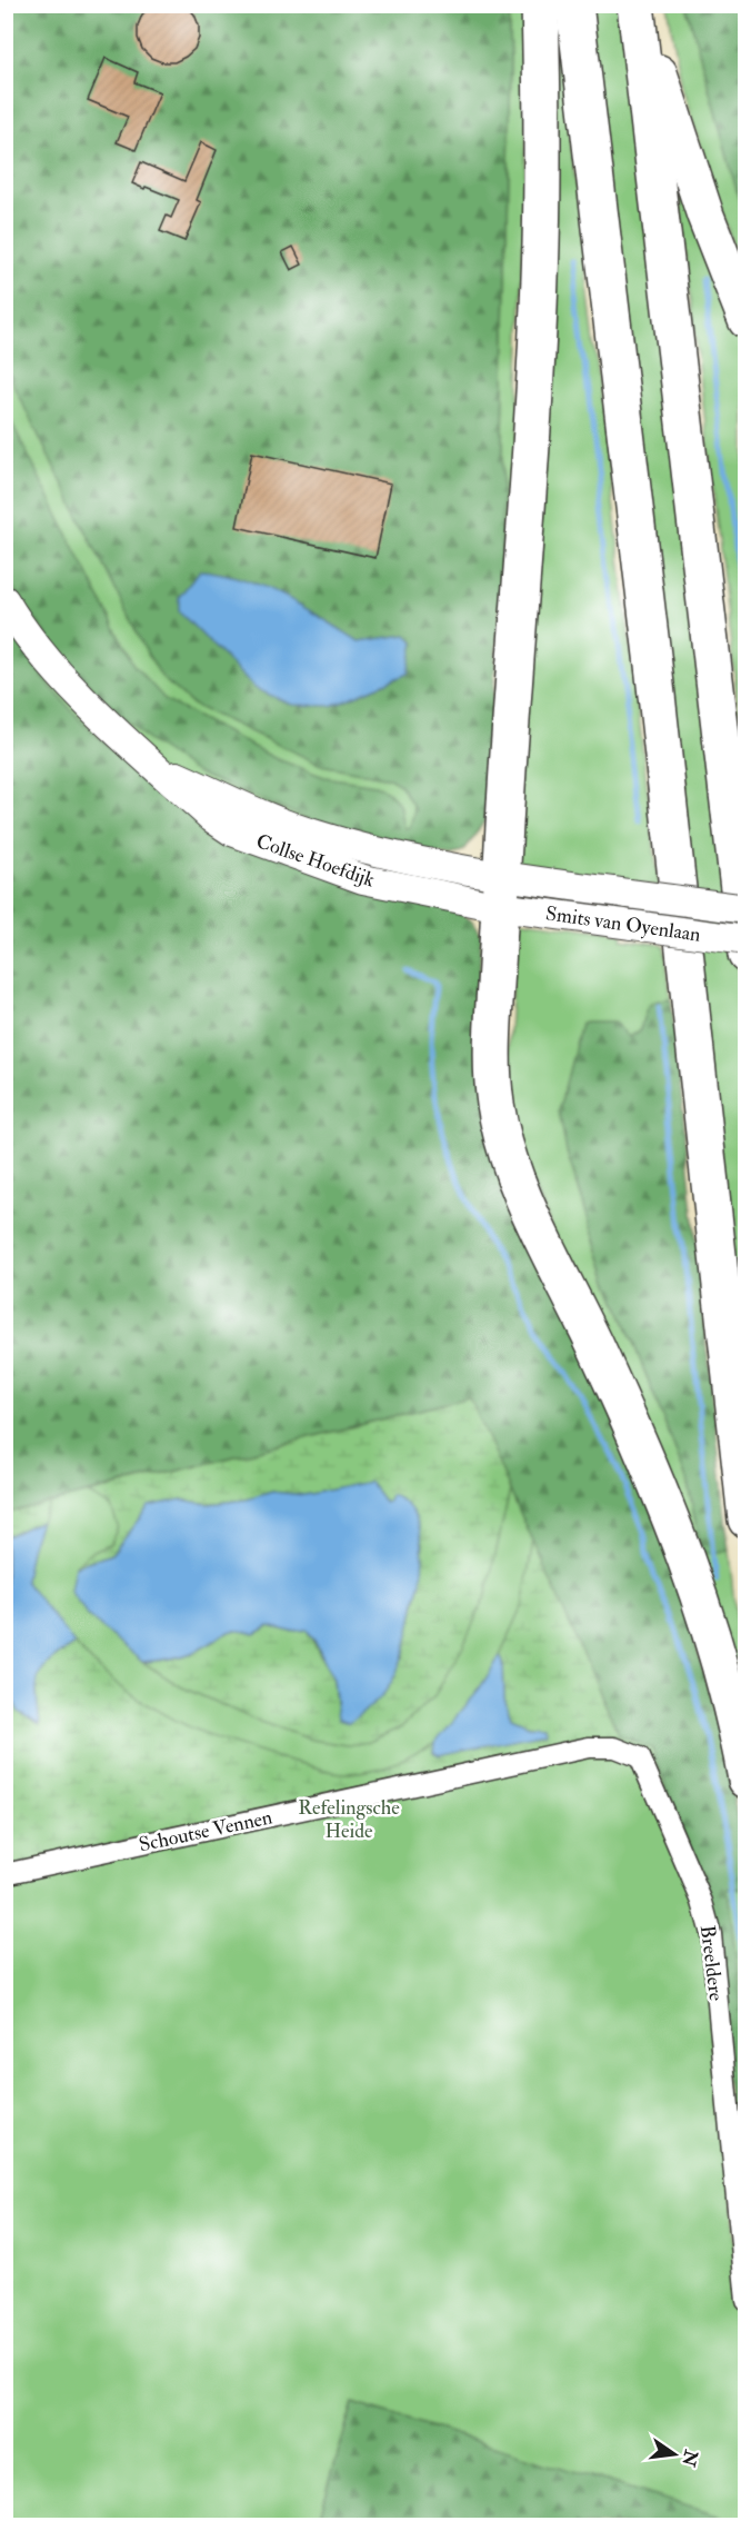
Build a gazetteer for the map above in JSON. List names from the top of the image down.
{
  "streets": {
    "main road": ["Collse Hoefdijk", "Smits van Oyenlaan"],
    "street": ["Schoutse Vennen", "Breeldere"]
  },
  "crossings": [
    ["Collse Hoefdijk", "Smits van Oyenlaan"],
    ["Schoutse Vennen", "Breeldere"]
  ],
  "parks": ["Refelingsche Heide"],
  "north": "right"
}
